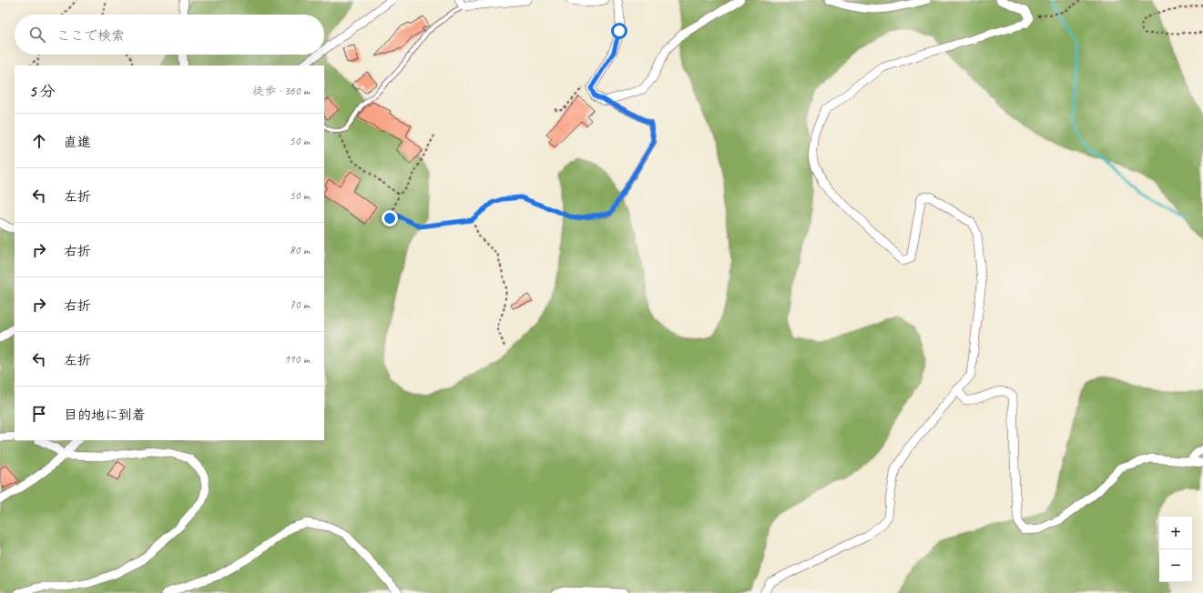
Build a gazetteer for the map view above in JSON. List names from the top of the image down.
{
  "page": {
    "search": "ここで検索",
    "heading": ["5 分", "徒歩 · 360 m"],
    "list": [
      ["直進", "50 m"],
      ["左折", "50 m"],
      ["右折", "80 m"],
      ["右折", "70 m"],
      ["左折", "110 m"],
      "目的地に到着"
    ],
    "map_buttons": ["+", "−"]
  }
}
